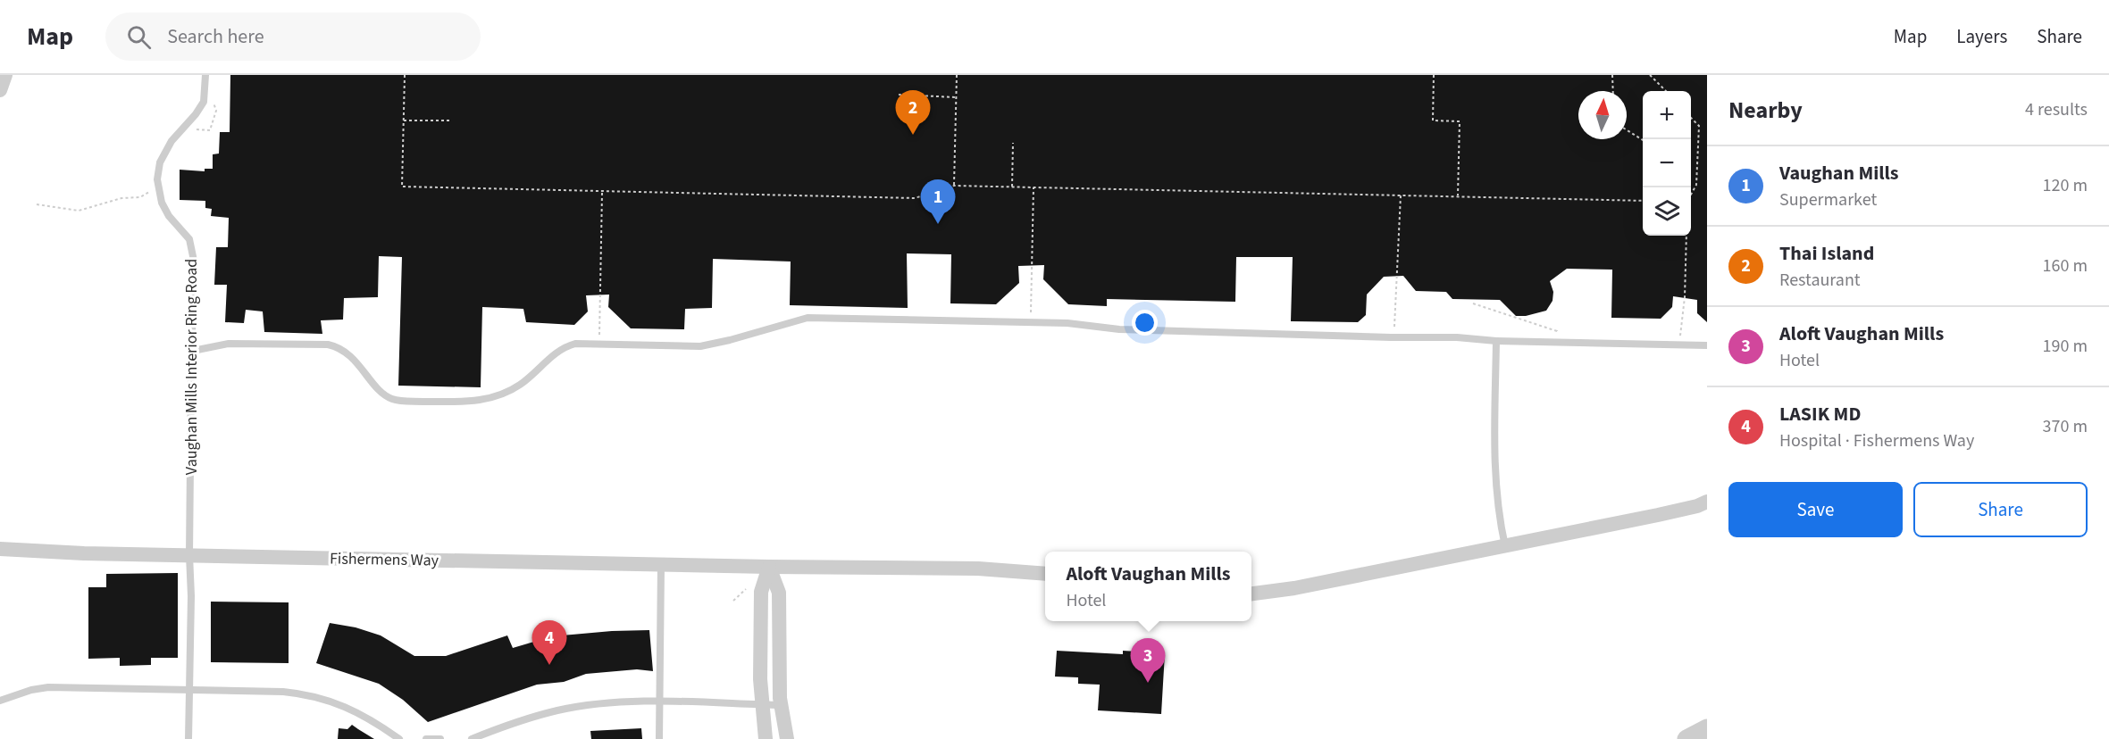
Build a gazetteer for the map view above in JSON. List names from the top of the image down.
{
  "streets": {
    "street": ["Fishermens Way"],
    "lane": ["Vaughan Mills Interior Ring Road"]
  },
  "crossings": [
    ["Vaughan Mills Interior Ring Road", "Fishermens Way"]
  ],
  "north": "top",
  "page": {
    "header": "Map",
    "search": "Search here",
    "nav": ["Map", "Layers", "Share"],
    "heading": ["Nearby", "4 results"],
    "pins": [
      "2",
      "1",
      "4",
      "3"
    ],
    "map_buttons": ["+", "−"],
    "list": [
      {
        "mark": "1",
        "name": "Vaughan Mills",
        "note": "Supermarket",
        "value": "120 m"
      },
      {
        "mark": "2",
        "name": "Thai Island",
        "note": "Restaurant",
        "value": "160 m"
      },
      {
        "mark": "3",
        "name": "Aloft Vaughan Mills",
        "note": "Hotel",
        "value": "190 m"
      },
      {
        "mark": "4",
        "name": "LASIK MD",
        "note": "Hospital · Fishermens Way",
        "value": "370 m"
      }
    ],
    "buttons": ["Save", "Share"],
    "popup": ["Aloft Vaughan Mills", "Hotel"]
  }
}
